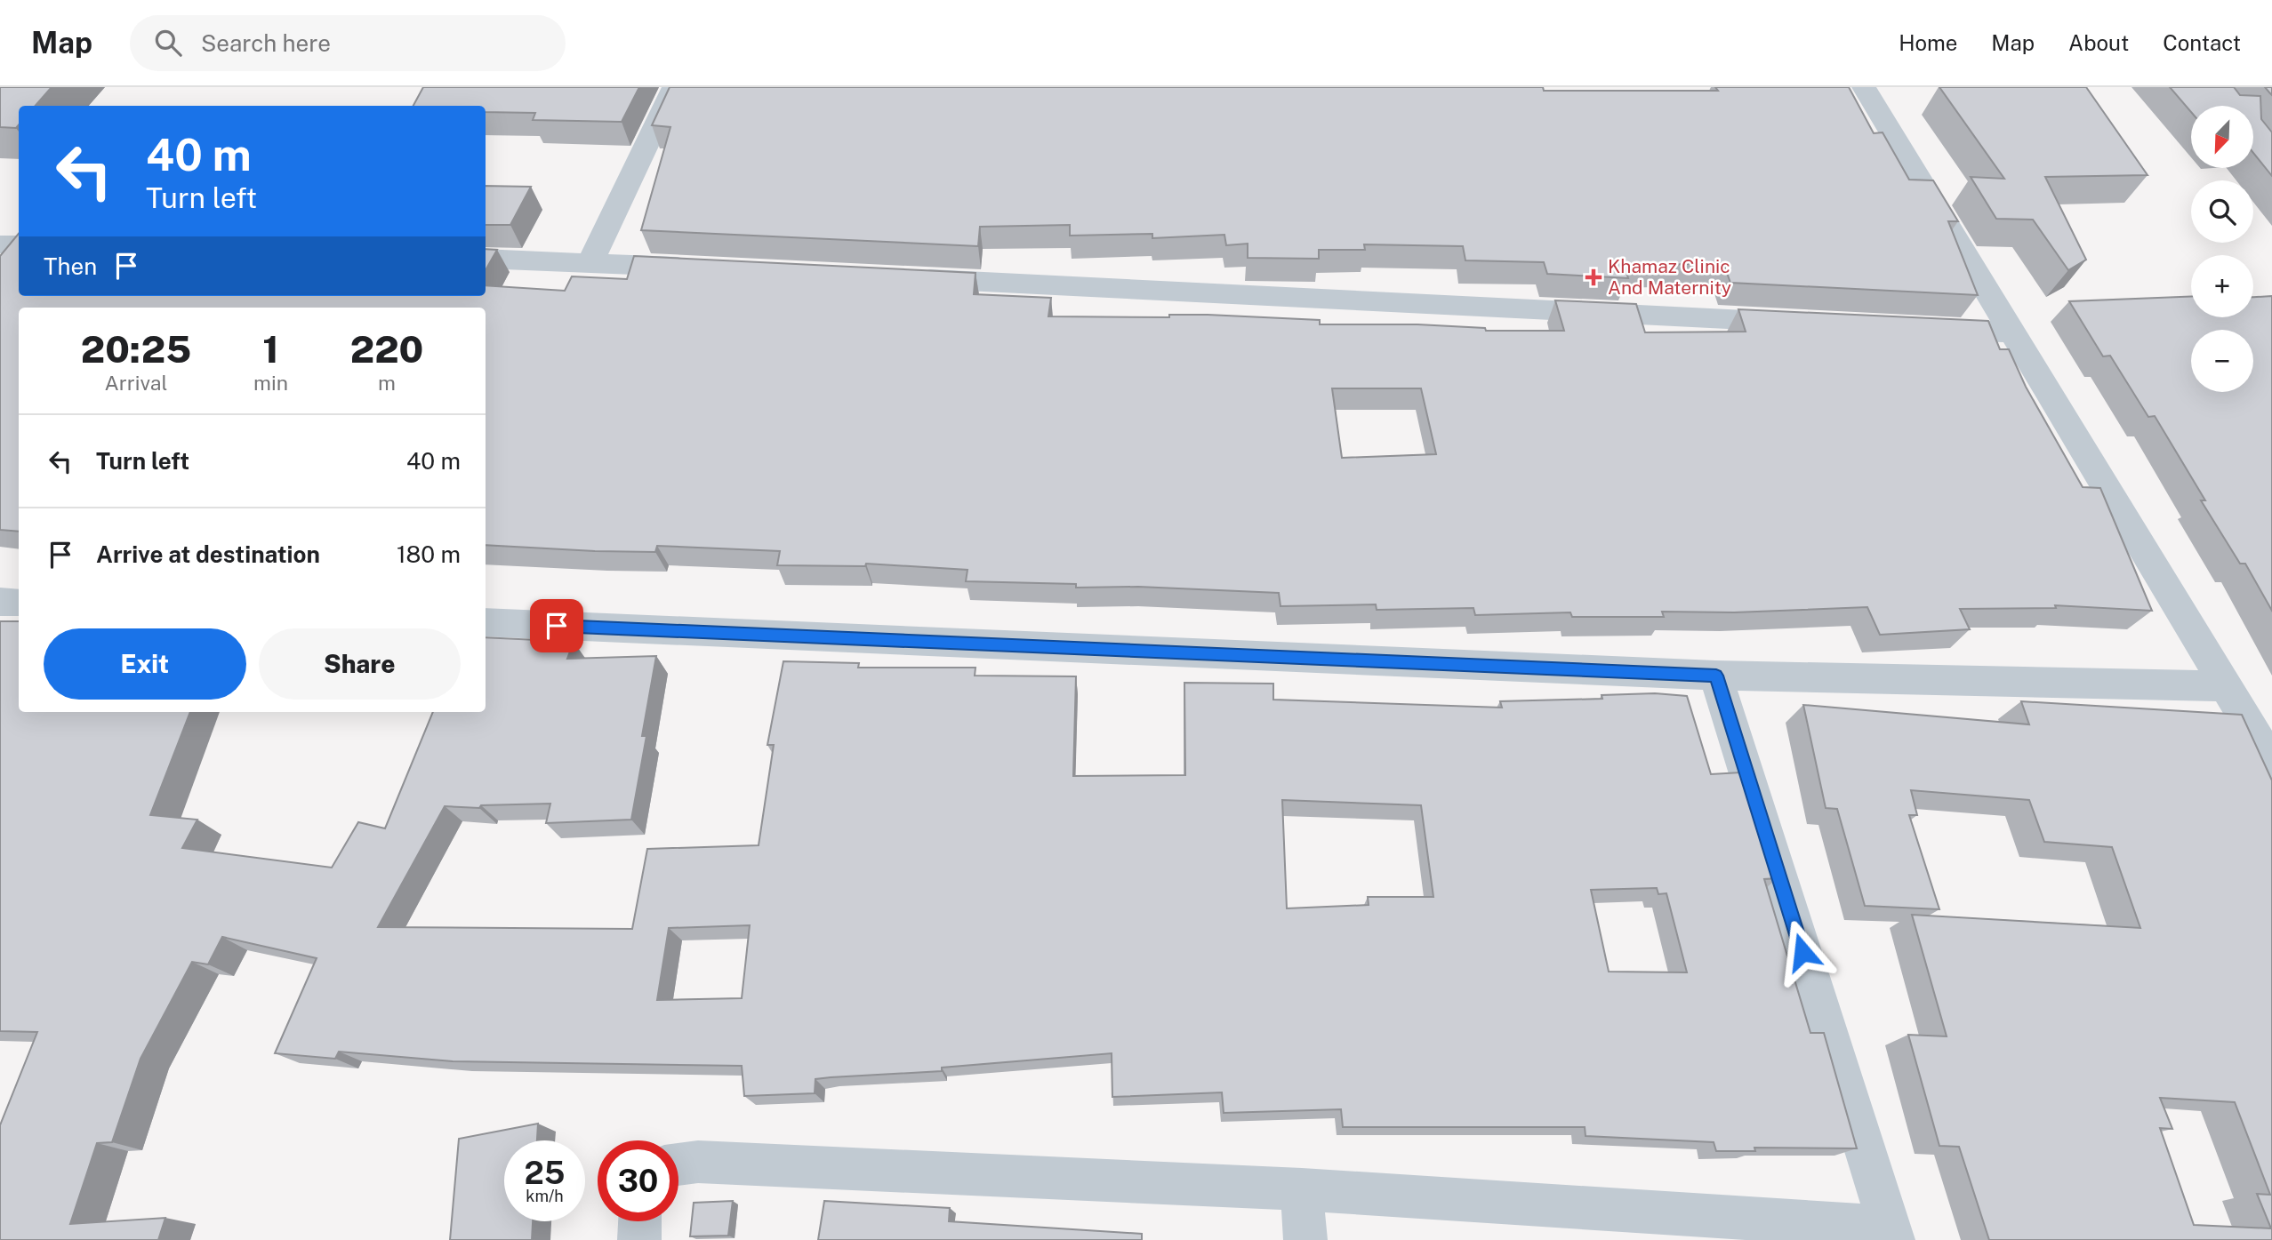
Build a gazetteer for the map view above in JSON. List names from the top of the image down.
{
  "places": {
    "health": ["Khamaz Clinic And Maternity"]
  },
  "north": "bottom left",
  "page": {
    "header": "Map",
    "search": "Search here",
    "nav": [
      "Home",
      "Map",
      "About",
      "Contact"
    ],
    "map_buttons": ["+", "−"],
    "turn": ["40 m", "Turn left"],
    "then": "Then",
    "eta": [
      "20:25",
      "Arrival",
      "1",
      "min",
      "220",
      "m"
    ],
    "list": [
      {
        "name": "Turn left",
        "value": "40 m"
      },
      {
        "name": "Arrive at destination",
        "value": "180 m"
      }
    ],
    "buttons": ["Exit", "Share"],
    "speed": "25 km/h",
    "limit": "30"
  }
}
